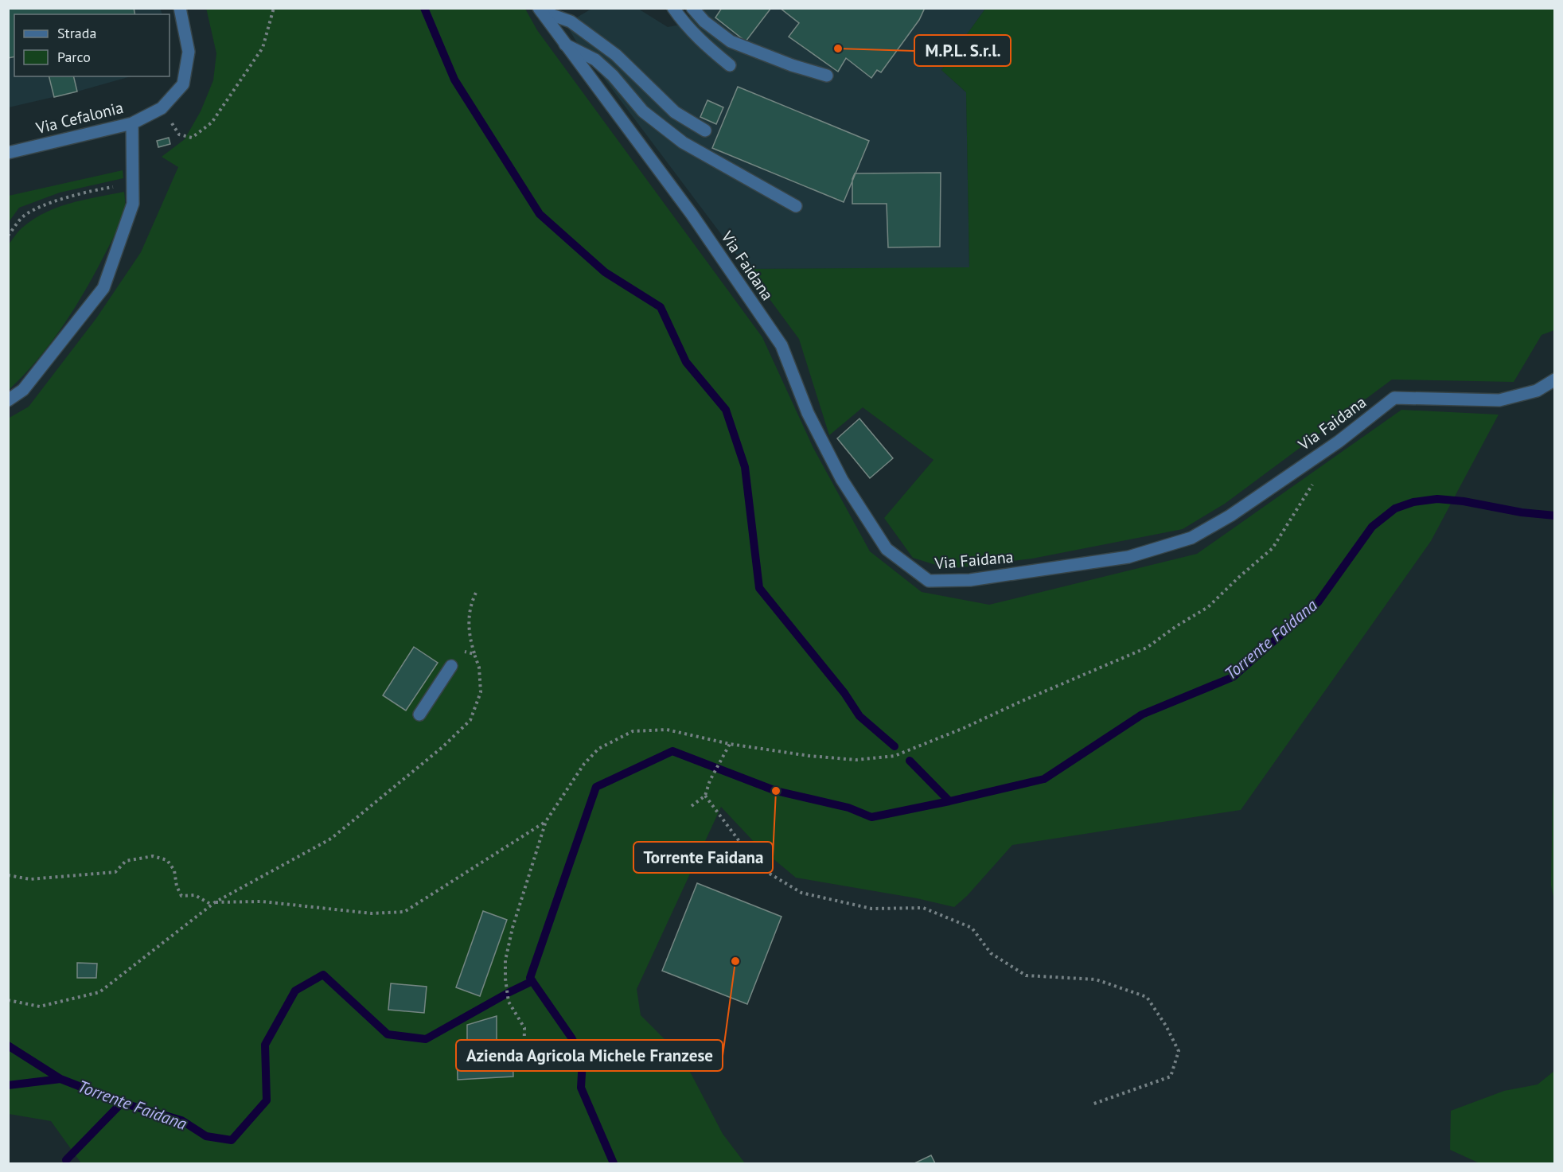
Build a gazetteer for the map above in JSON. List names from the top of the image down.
{
  "streets": {
    "street": ["Via Cefalonia", "Via Faidana"]
  },
  "water": ["Torrente Faidana"],
  "places": ["M.P.L. S.r.l.", "Torrente Faidana", "Azienda Agricola Michele Franzese"],
  "legend": ["Strada", "Parco"]
}
